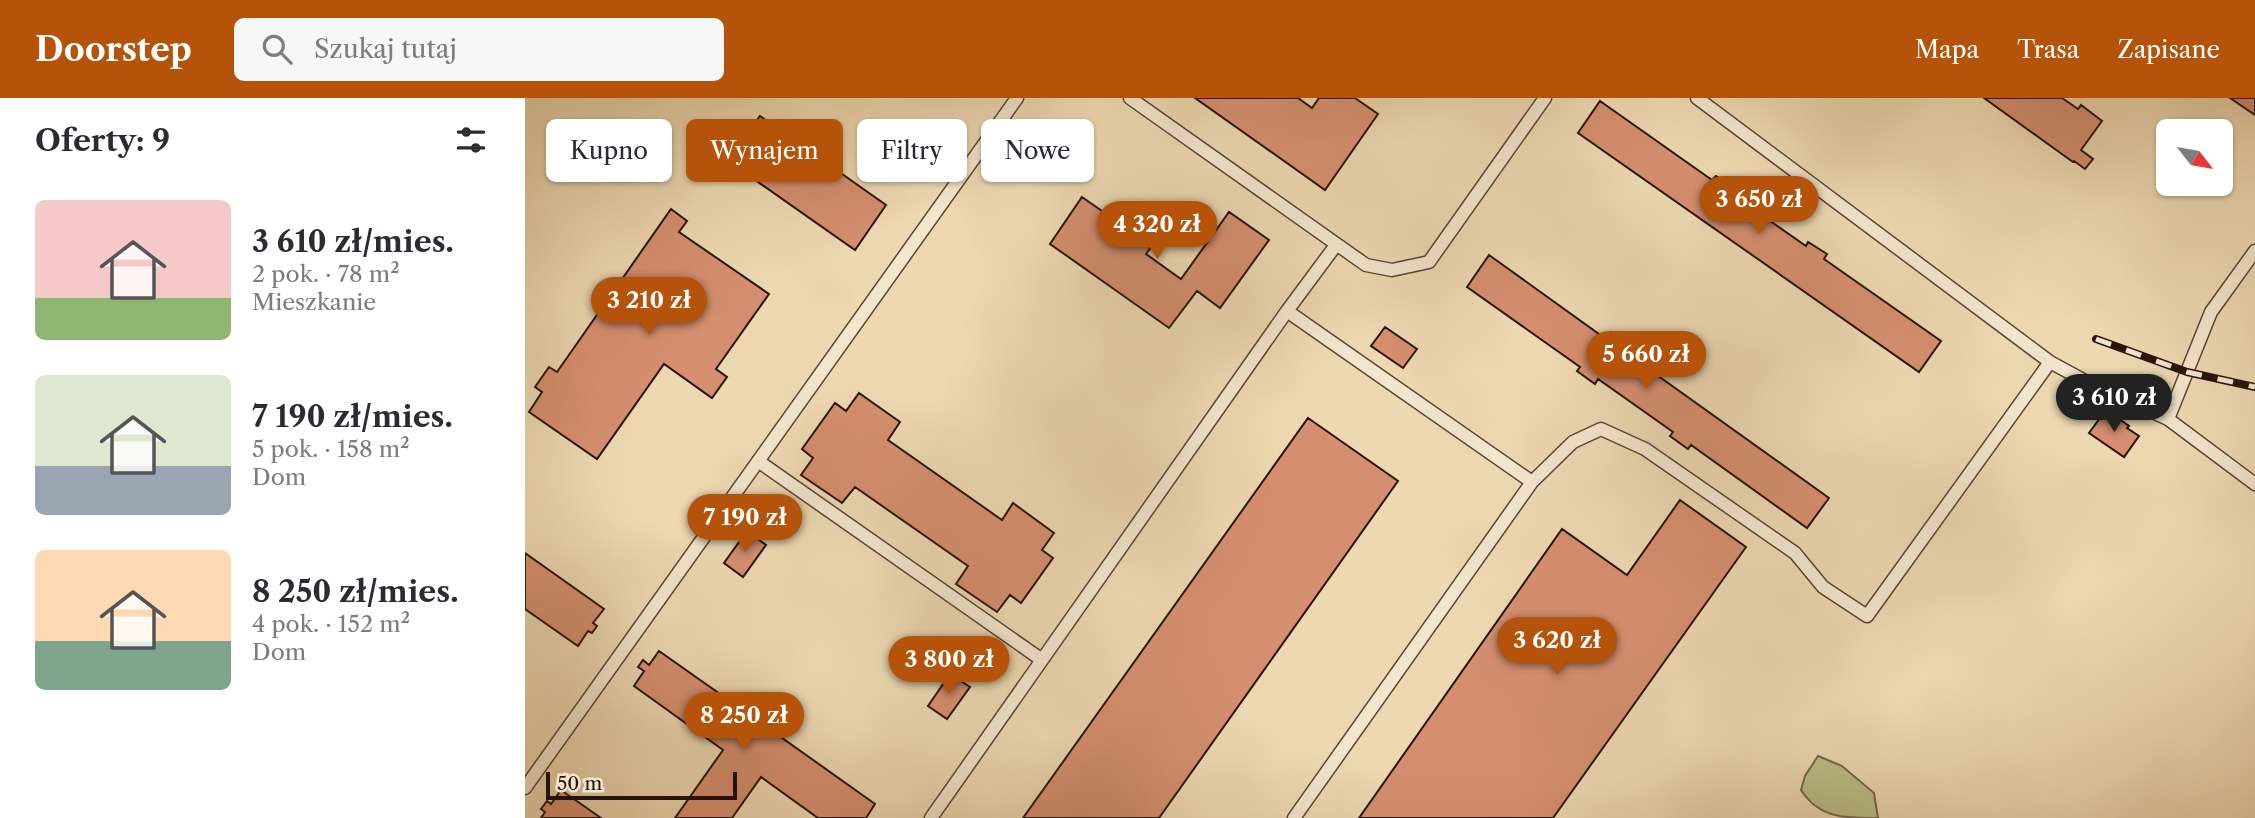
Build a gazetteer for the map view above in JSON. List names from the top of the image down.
{
  "scale_bar": "50 m",
  "north": "bottom right",
  "page": {
    "header": "Doorstep",
    "search": "Szukaj tutaj",
    "nav": ["Mapa", "Trasa", "Zapisane"],
    "heading": "Oferty: 9",
    "chip": [
      "Kupno",
      "Wynajem",
      "Filtry",
      "Nowe"
    ],
    "price": [
      "3 650 zł",
      "4 320 zł",
      "3 210 zł",
      "5 660 zł",
      "3 610 zł",
      "7 190 zł",
      "3 620 zł",
      "3 800 zł",
      "8 250 zł"
    ],
    "list": [
      {
        "name": "3 610 zł/mies.",
        "note": "2 pok. · 78 m² · Mieszkanie"
      },
      {
        "name": "7 190 zł/mies.",
        "note": "5 pok. · 158 m² · Dom"
      },
      {
        "name": "8 250 zł/mies.",
        "note": "4 pok. · 152 m² · Dom"
      }
    ],
    "scale": "50 m"
  }
}
